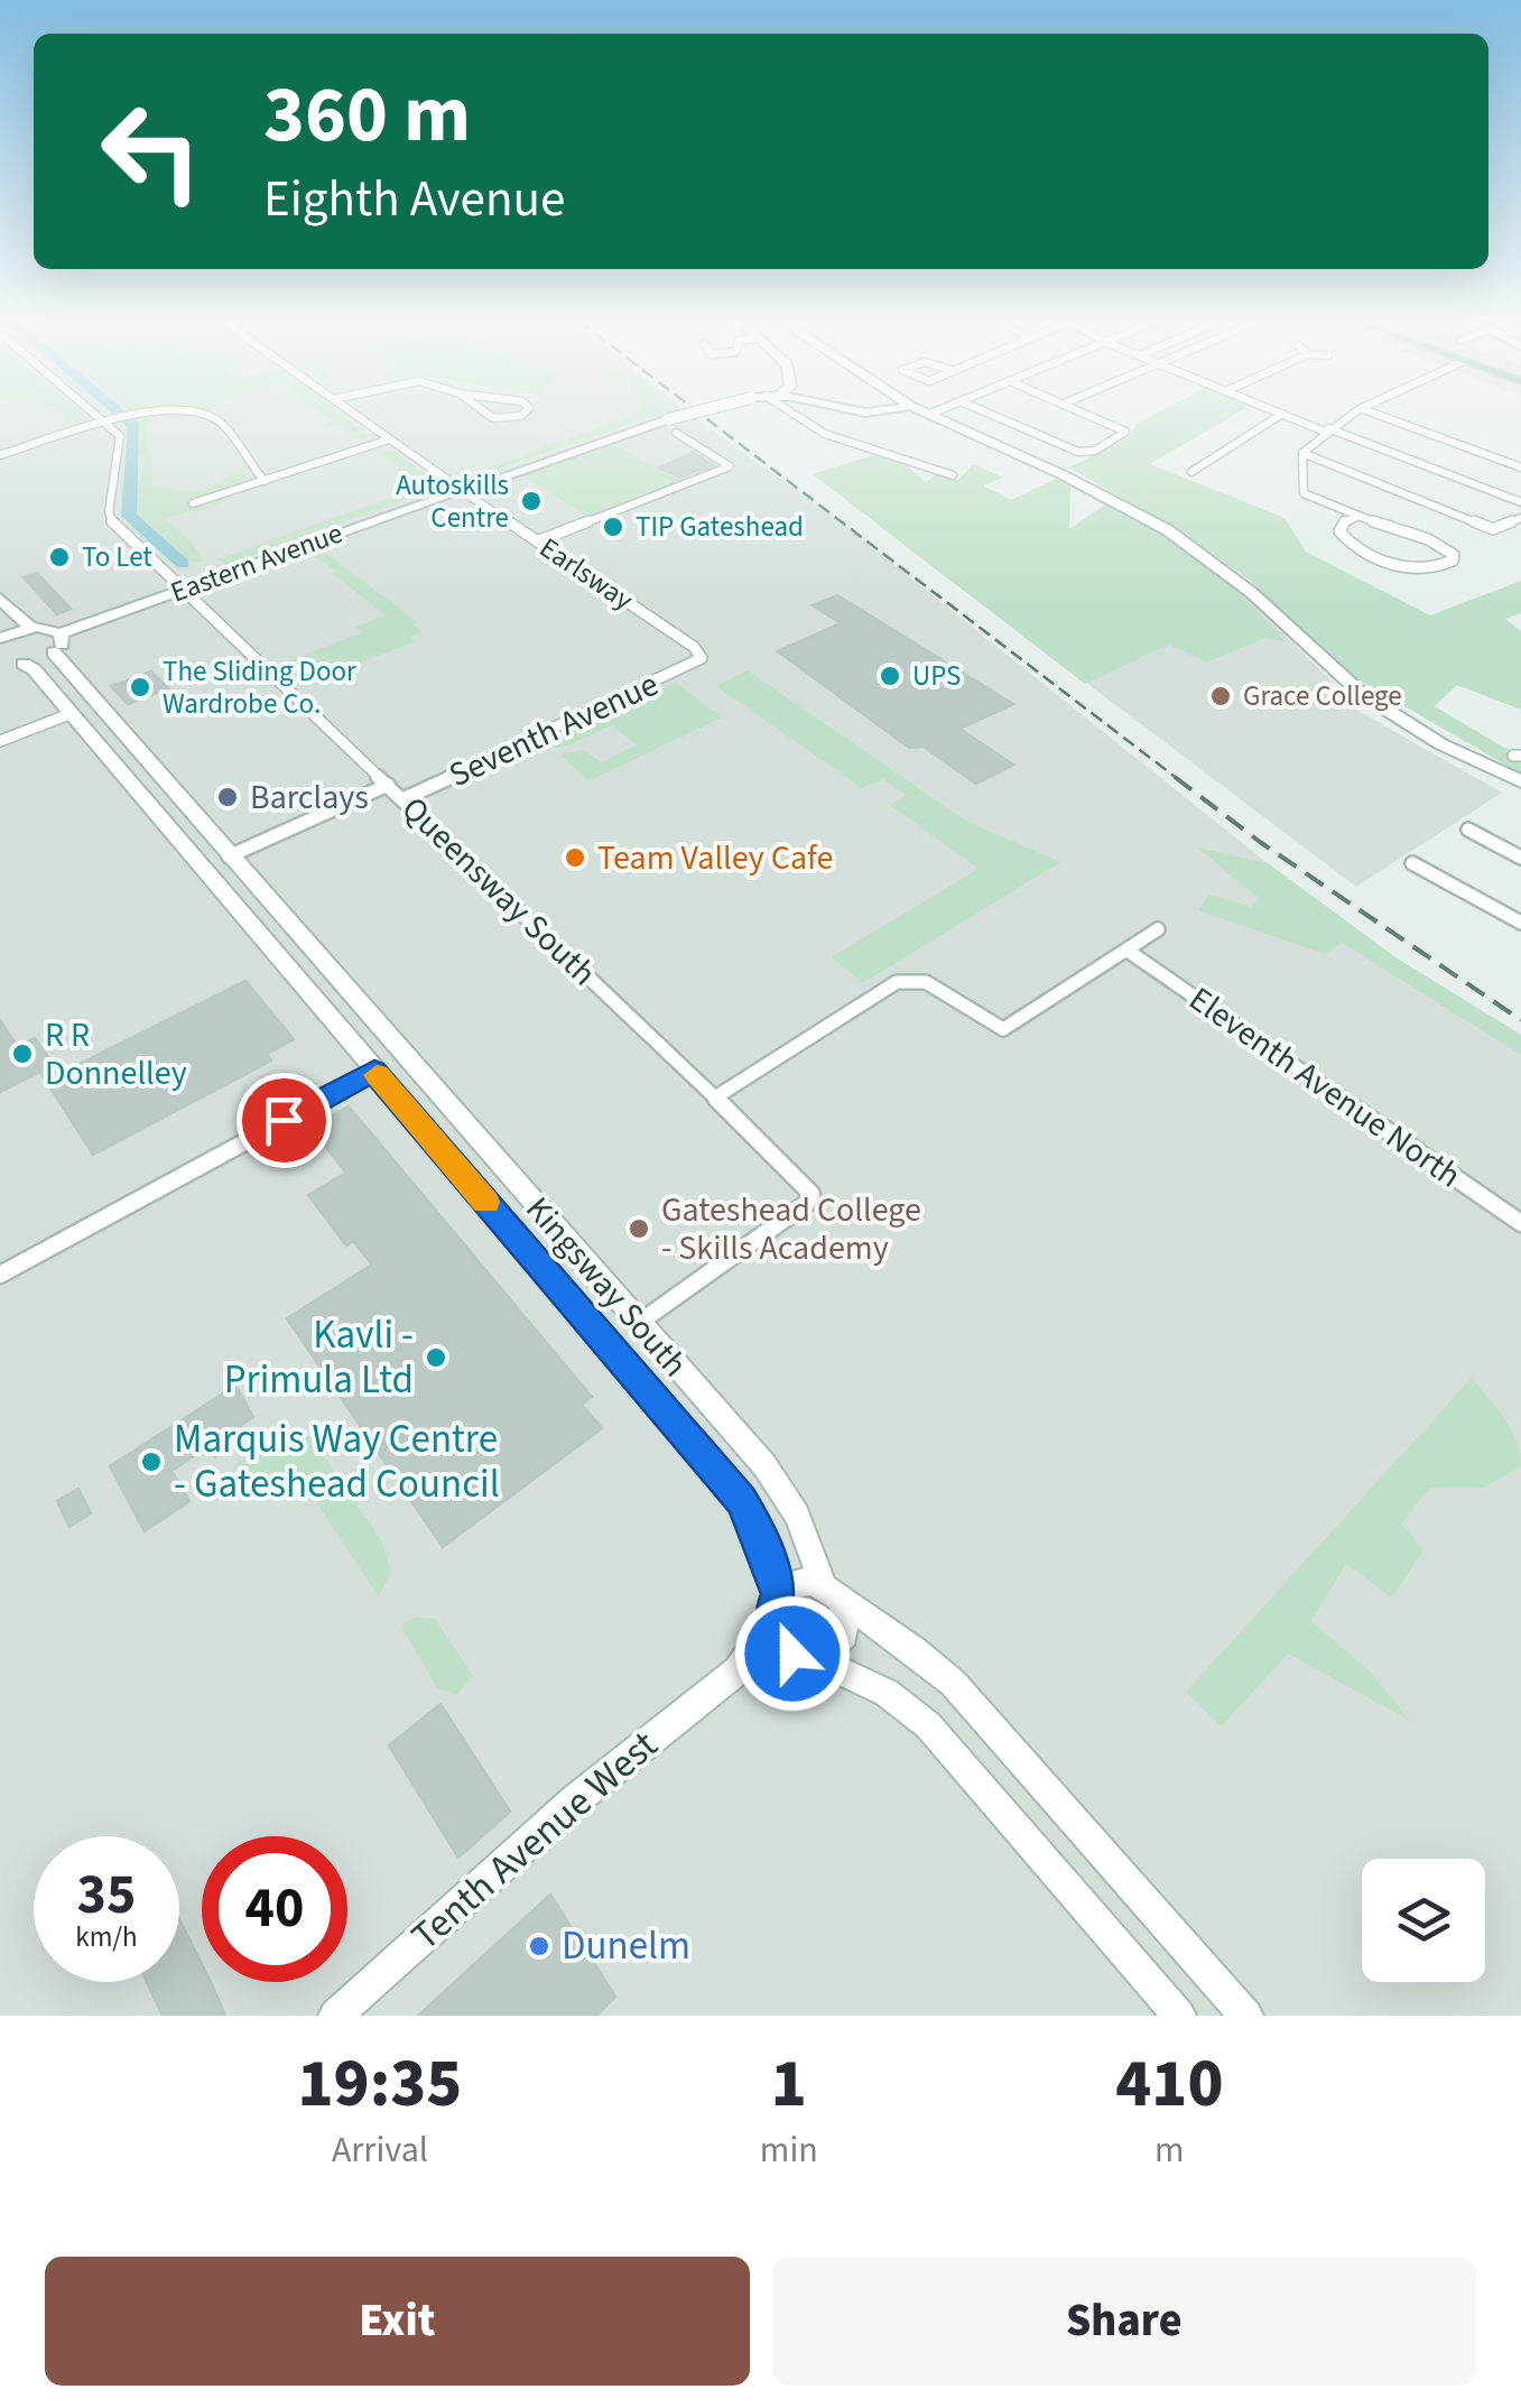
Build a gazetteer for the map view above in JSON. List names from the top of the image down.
{
  "streets": {
    "street": [
      "Eastern Avenue",
      "Earlsway",
      "Seventh Avenue",
      "Queensway South",
      "Eleventh Avenue North",
      "Kingsway South",
      "Tenth Avenue West"
    ]
  },
  "crossings": [
    ["Eastern Avenue", "Earlsway"],
    ["Eastern Avenue", "Queensway South"],
    ["Eastern Avenue", "Kingsway South"],
    ["Earlsway", "Seventh Avenue"],
    ["Seventh Avenue", "Queensway South"],
    ["Queensway South", "Kingsway South"],
    ["Kingsway South", "Tenth Avenue West"]
  ],
  "places": [
    "Autoskills Centre",
    "TIP Gateshead",
    "To Let",
    "UPS",
    "The Sliding Door Wardrobe Co.",
    "Grace College",
    "Barclays",
    "Team Valley Cafe",
    "R R Donnelley",
    "Gateshead College - Skills Academy",
    "Kavli - Primula Ltd",
    "Marquis Way Centre - Gateshead Council",
    "Dunelm"
  ],
  "page": {
    "turn": ["360 m", "Eighth Avenue"],
    "speed": "35 km/h",
    "limit": "40",
    "eta": [
      "19:35",
      "Arrival",
      "1",
      "min",
      "410",
      "m"
    ],
    "buttons": ["Exit", "Share"]
  }
}
